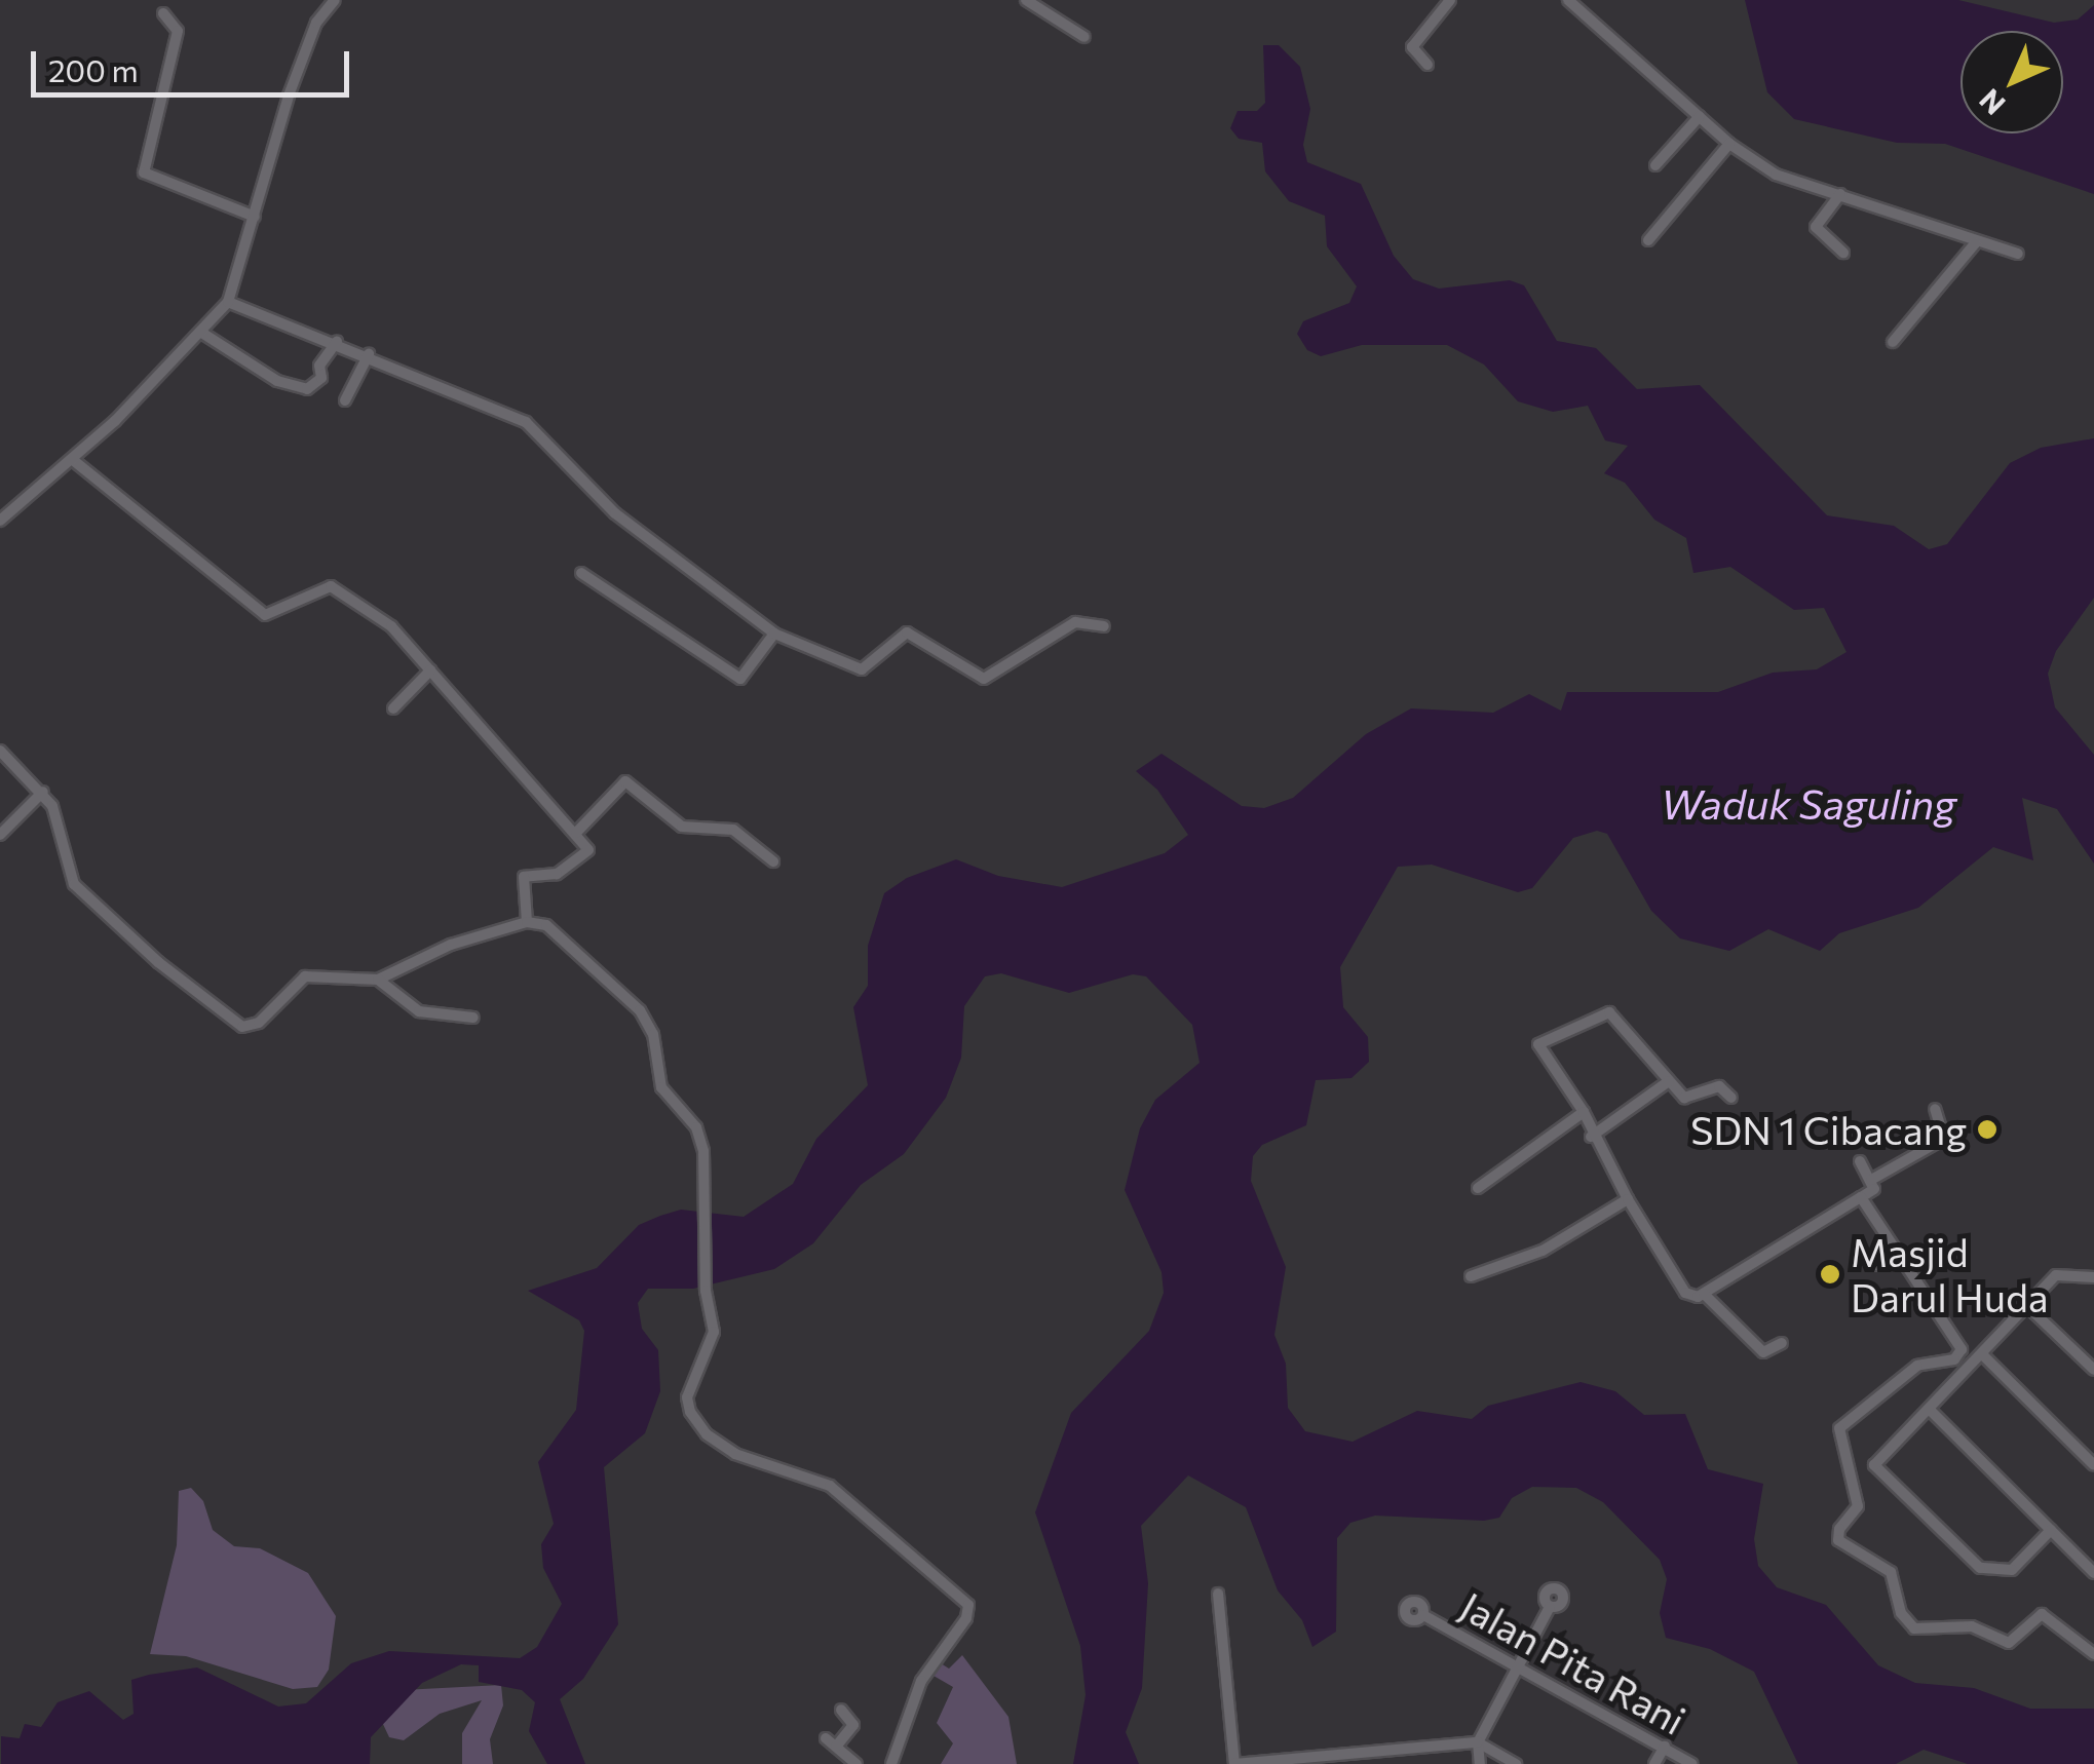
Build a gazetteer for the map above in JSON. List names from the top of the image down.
{
  "streets": {
    "street": ["Jalan Pita Rani"]
  },
  "water": ["Waduk Saguling"],
  "places": ["SDN 1 Cibacang", "Masjid Darul Huda"],
  "scale_bar": "200 m",
  "north": "bottom left"
}
